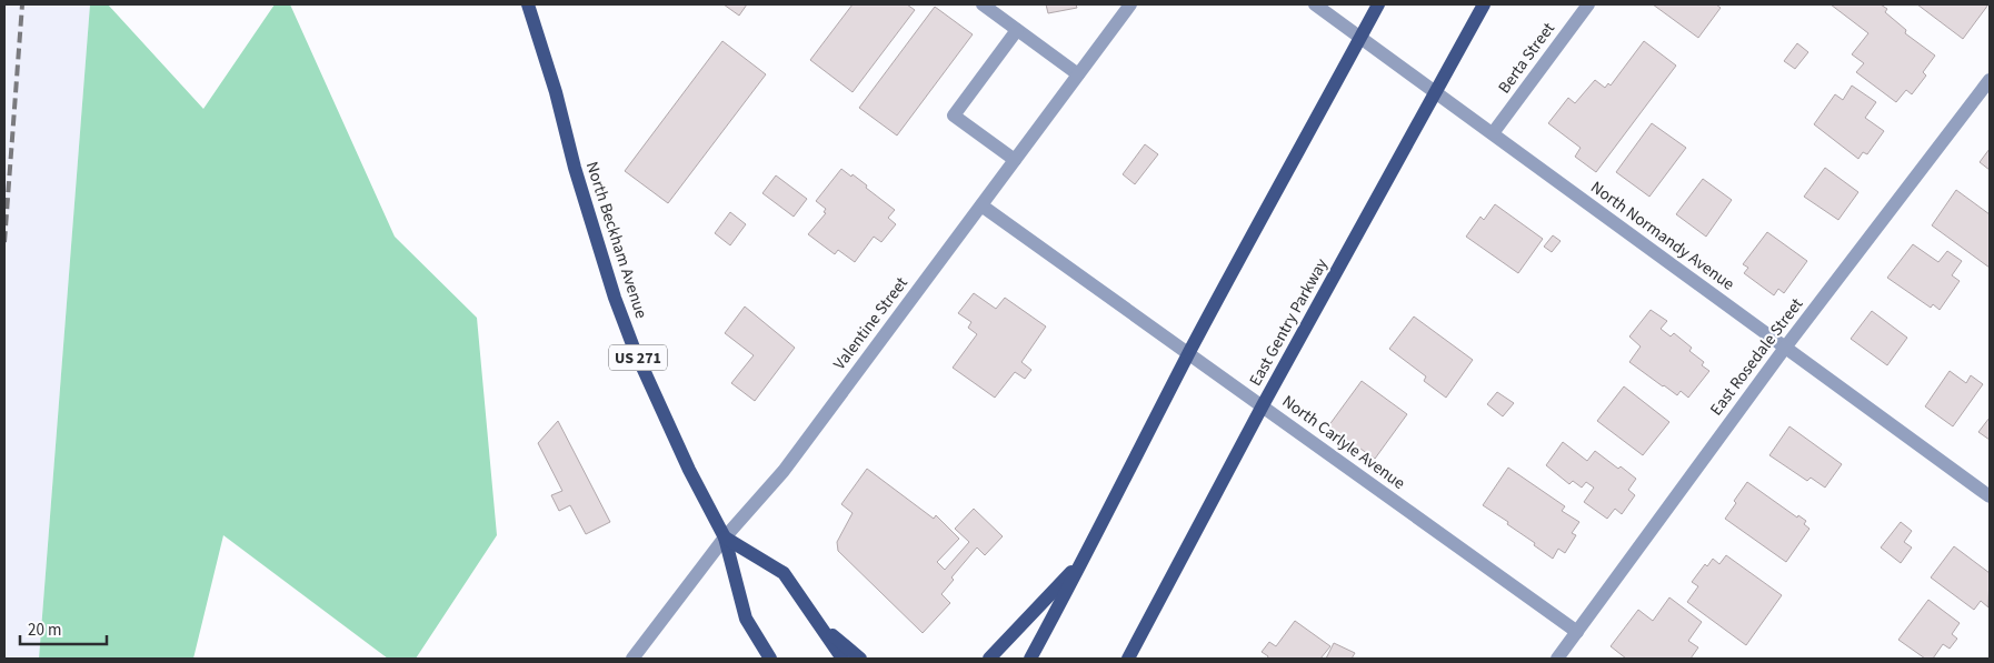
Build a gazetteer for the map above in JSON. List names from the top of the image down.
{
  "streets": {
    "main road": ["North Beckham Avenue", "East Gentry Parkway", "US 271"],
    "street": [
      "Berta Street",
      "North Normandy Avenue",
      "Valentine Street",
      "East Rosedale Street",
      "North Carlyle Avenue"
    ]
  },
  "crossings": [
    ["Berta Street", "North Normandy Avenue"],
    ["North Normandy Avenue", "East Gentry Parkway"],
    ["North Normandy Avenue", "East Rosedale Street"],
    ["North Beckham Avenue", "Valentine Street"],
    ["East Gentry Parkway", "North Carlyle Avenue"],
    ["Valentine Street", "North Carlyle Avenue"],
    ["East Rosedale Street", "North Carlyle Avenue"]
  ],
  "scale_bar": "20 m"
}
